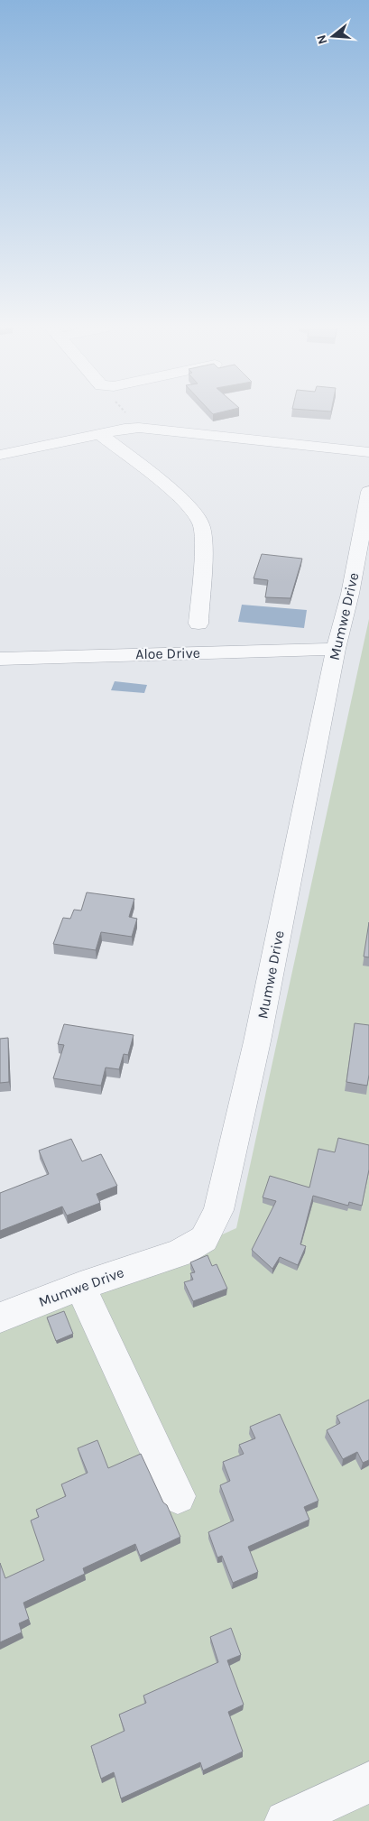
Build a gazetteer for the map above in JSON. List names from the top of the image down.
{
  "streets": {
    "street": ["Mumwe Drive", "Aloe Drive"]
  },
  "crossings": [
    ["Mumwe Drive", "Aloe Drive"]
  ],
  "north": "left"
}
